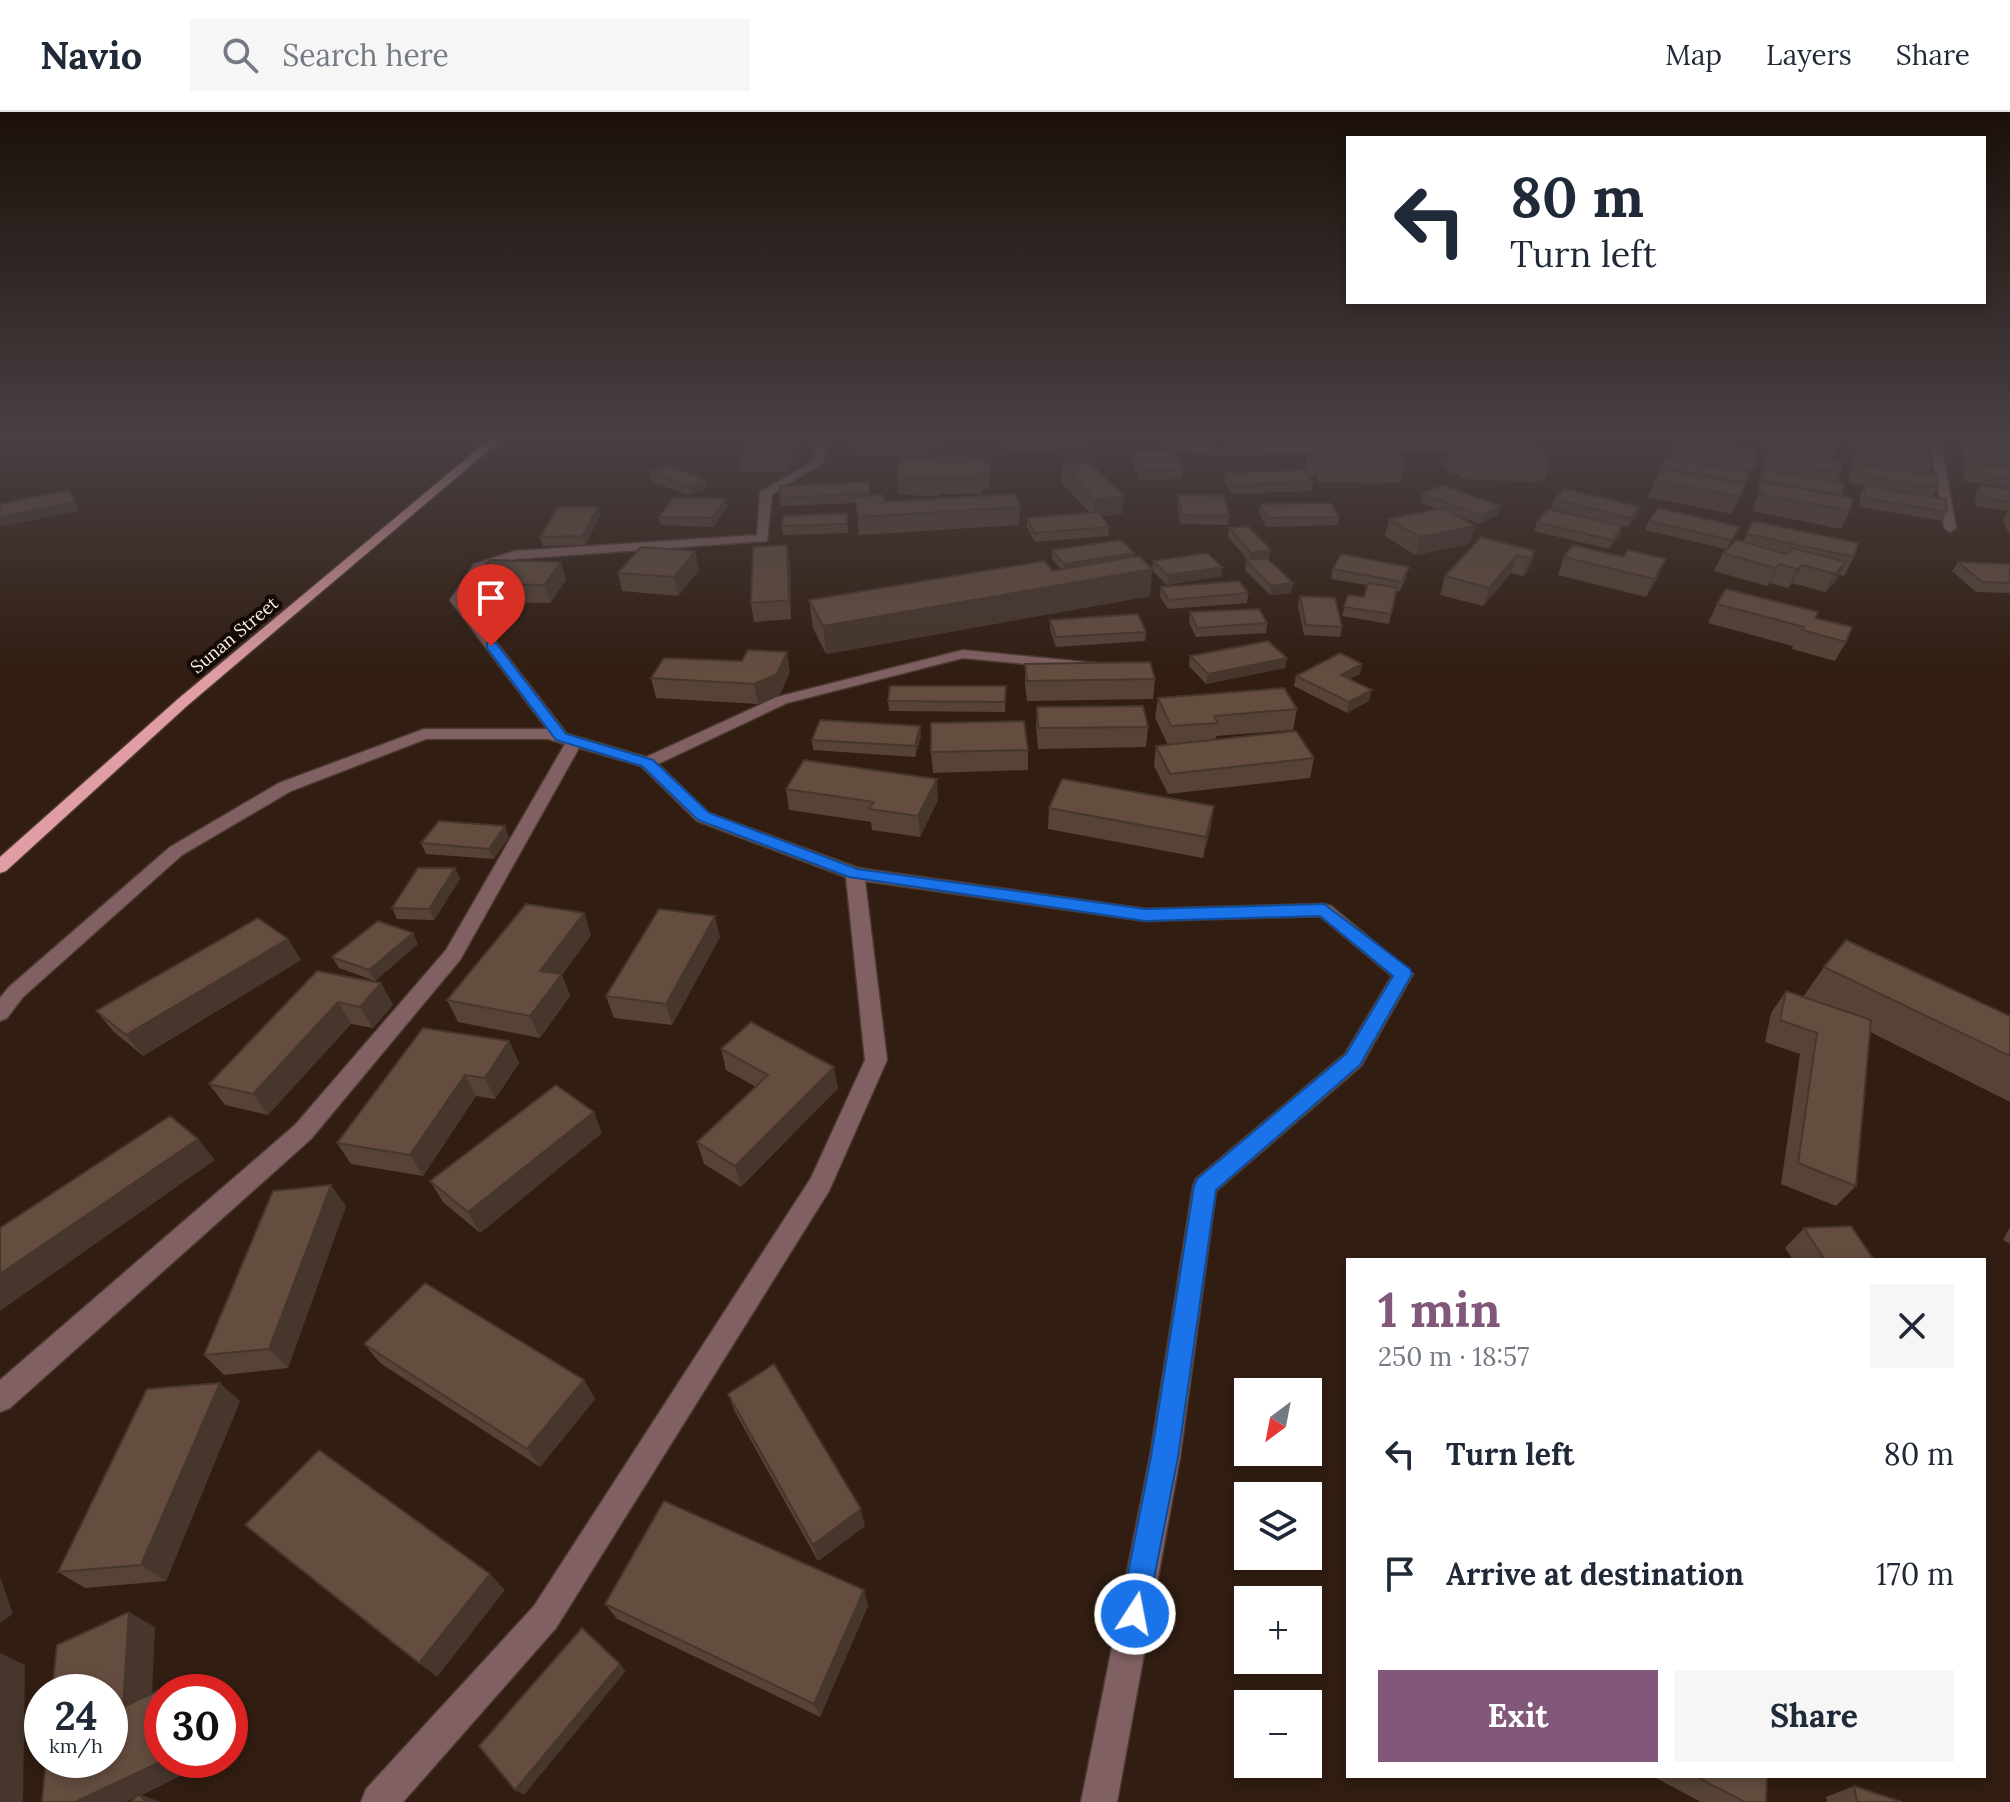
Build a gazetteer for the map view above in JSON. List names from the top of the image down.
{
  "streets": {
    "main road": ["Sunan Street"]
  },
  "north": "bottom left",
  "page": {
    "header": "Navio",
    "search": "Search here",
    "nav": ["Map", "Layers", "Share"],
    "turn": ["80 m", "Turn left"],
    "heading": ["1 min", "250 m · 18:57"],
    "map_buttons": ["+", "−"],
    "list": [
      {
        "name": "Turn left",
        "value": "80 m"
      },
      {
        "name": "Arrive at destination",
        "value": "170 m"
      }
    ],
    "buttons": ["Exit", "Share"],
    "speed": "24 km/h",
    "limit": "30"
  }
}
